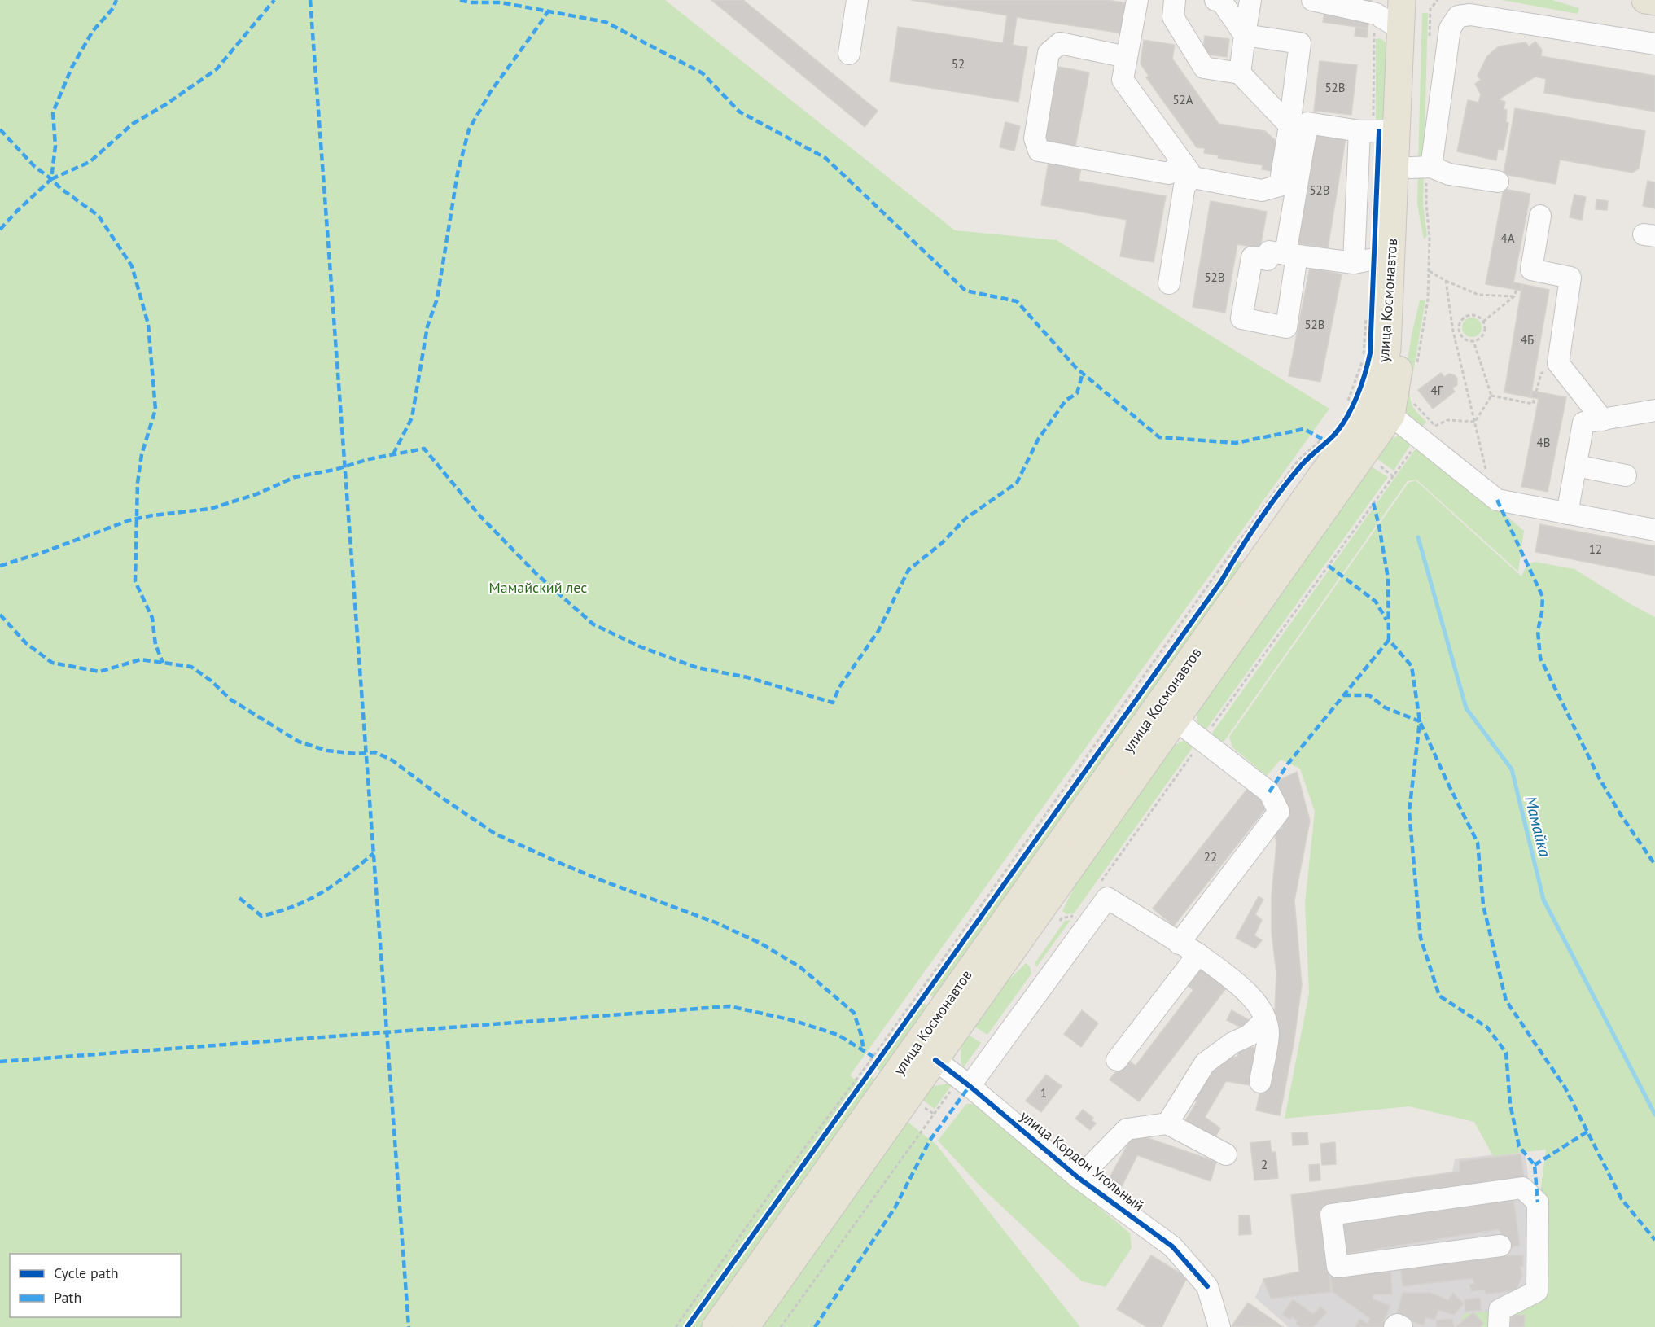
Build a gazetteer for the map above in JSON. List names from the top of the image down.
{
  "streets": {
    "main road": ["улица Космонавтов"],
    "street": ["улица Кордон Угольный"]
  },
  "crossings": [
    ["улица Космонавтов", "улица Кордон Угольный"]
  ],
  "water": ["Мамайка"],
  "parks": ["Мамайский лес"],
  "house_numbers": [
    "52",
    "52В",
    "52А",
    "52В",
    "4А",
    "52В",
    "52В",
    "4Б",
    "4Г",
    "4В",
    "12",
    "22",
    "1",
    "2"
  ],
  "legend": ["Cycle path", "Path"]
}
